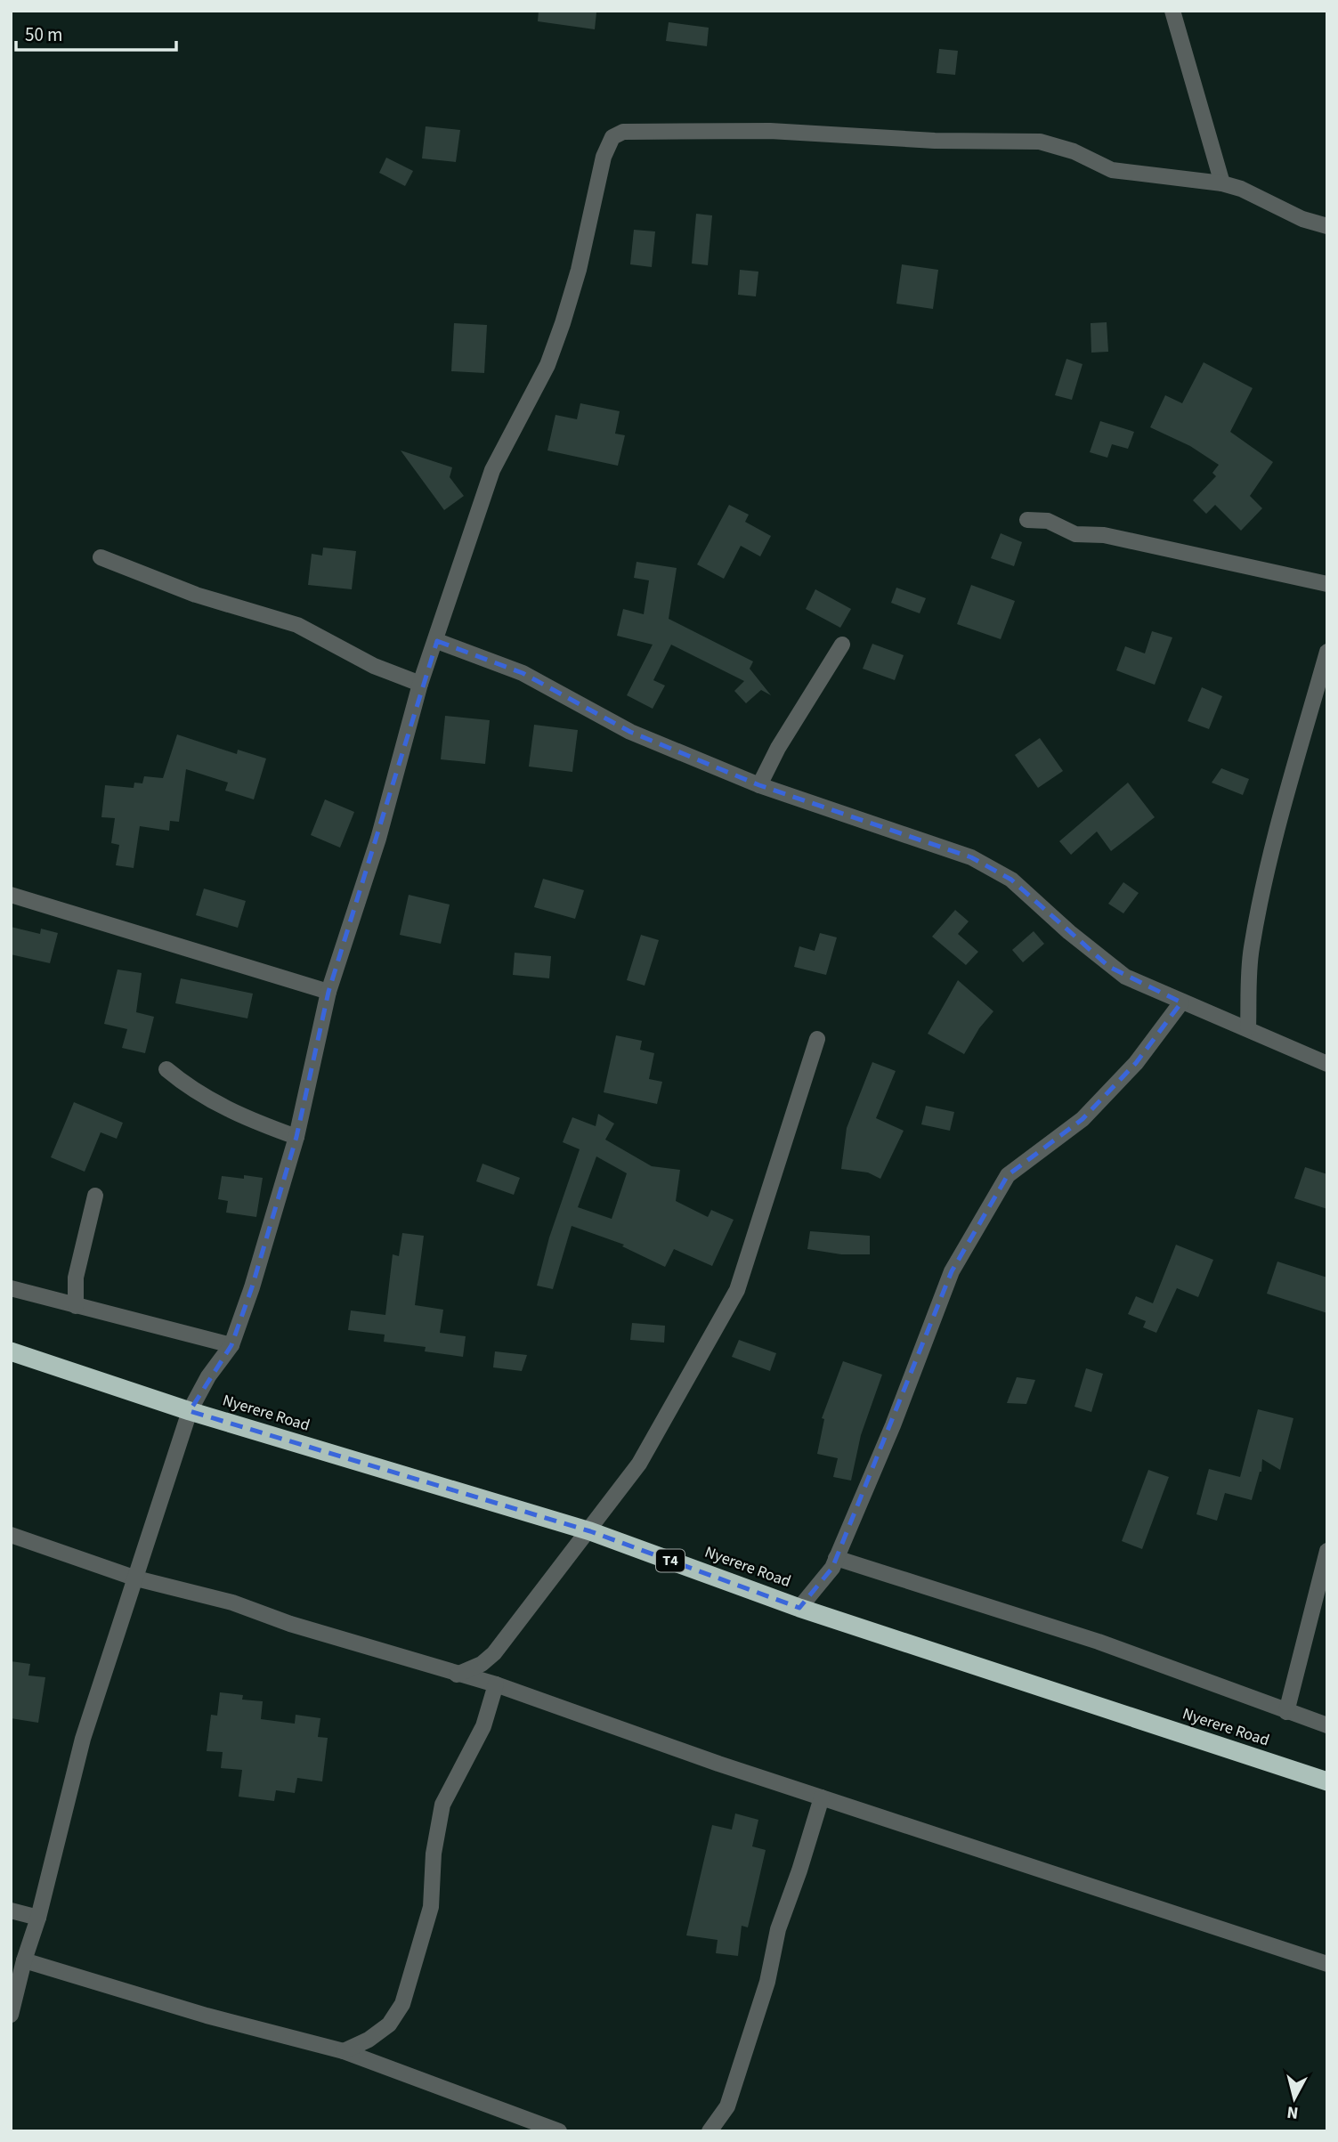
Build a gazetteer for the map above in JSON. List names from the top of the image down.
{
  "streets": {
    "highway": ["Nyerere Road", "T4"]
  },
  "scale_bar": "50 m",
  "north": "bottom"
}
